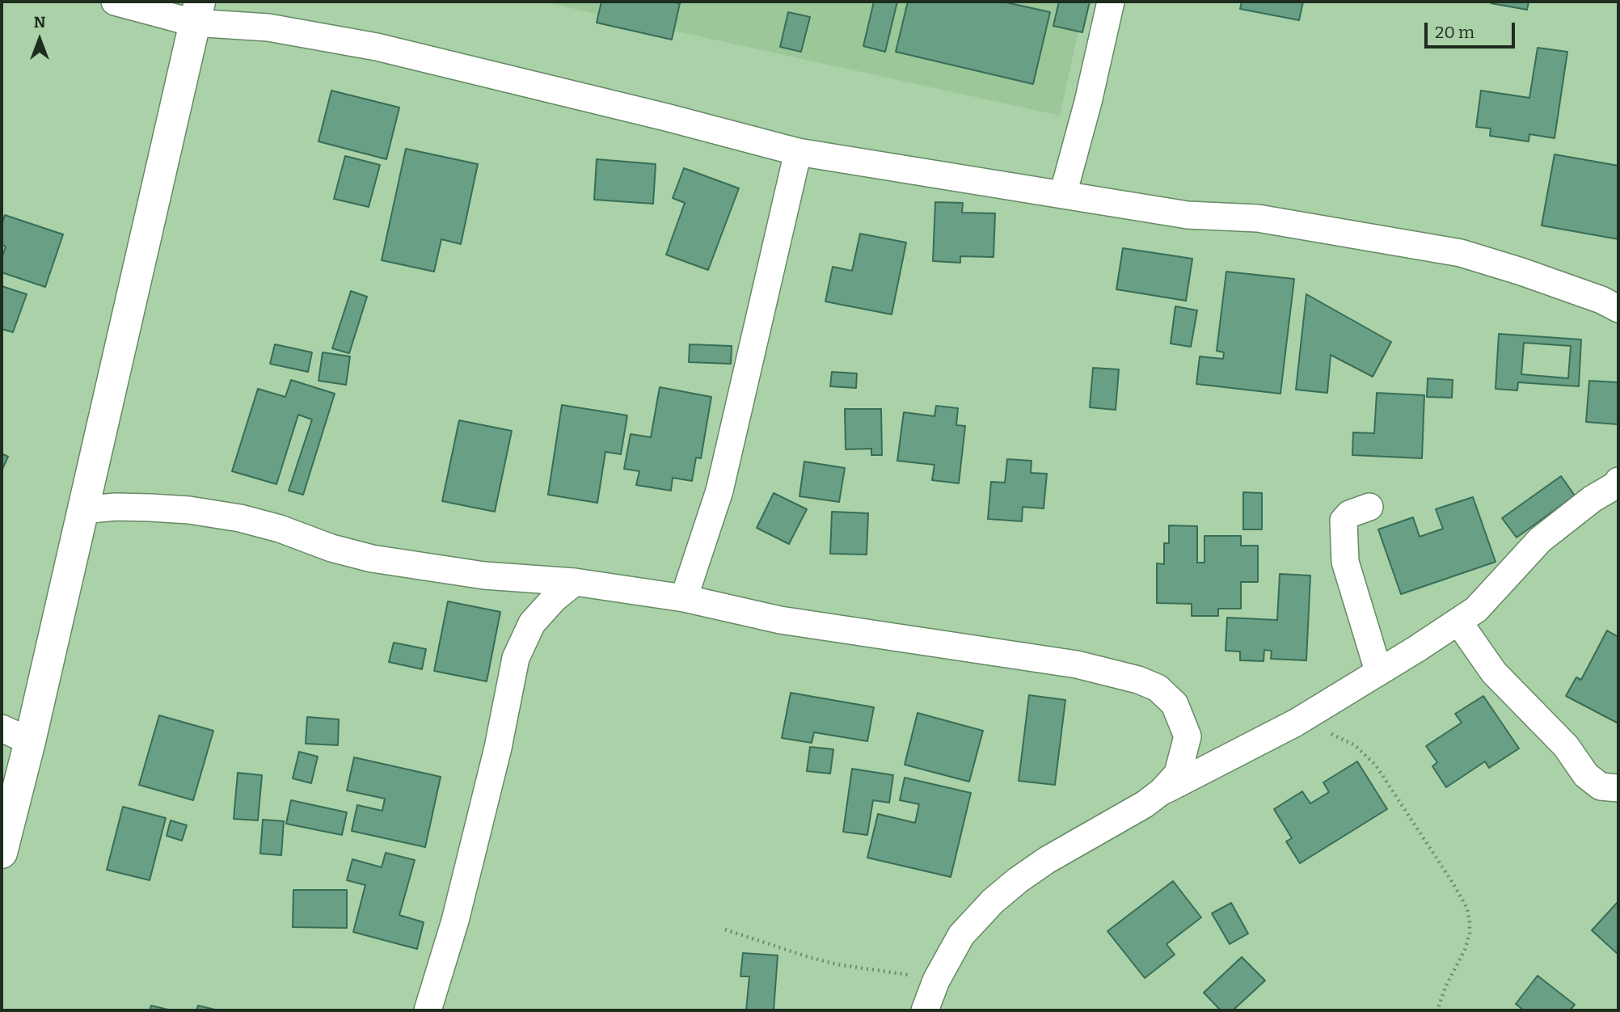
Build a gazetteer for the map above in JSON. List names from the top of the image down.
{
  "scale_bar": "20 m",
  "north": "top"
}
